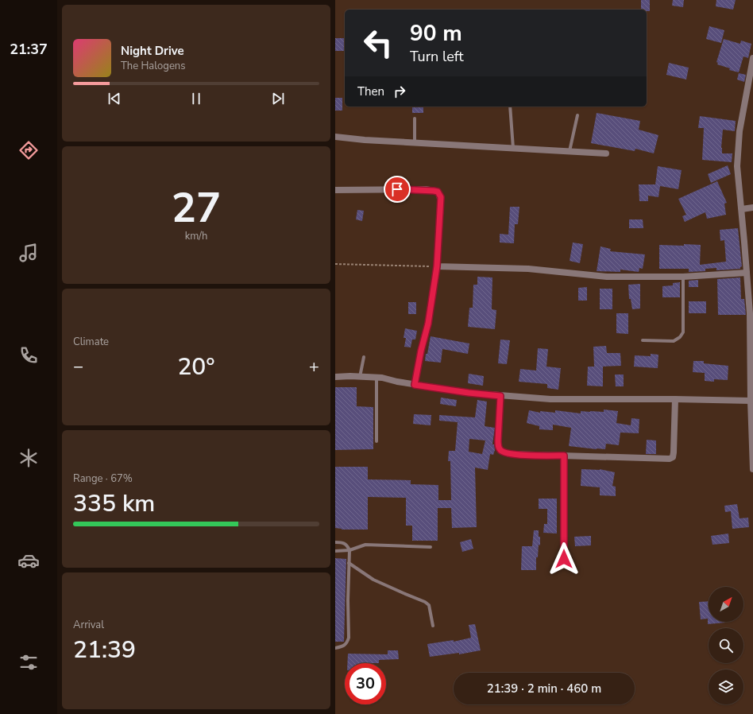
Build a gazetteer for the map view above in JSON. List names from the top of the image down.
{
  "north": "top right",
  "page": {
    "tabs": "21:37",
    "turn": ["90 m", "Turn left"],
    "song": ["Night Drive", "The Halogens"],
    "then": "Then",
    "tile": [
      ["27", "km/h"],
      "Climate",
      ["Range · 67%", "335 km"],
      ["Arrival", "21:39"]
    ],
    "heat": ["−", "20°", "+"],
    "limit": "30",
    "trip": "21:39 · 2 min · 460 m"
  }
}
